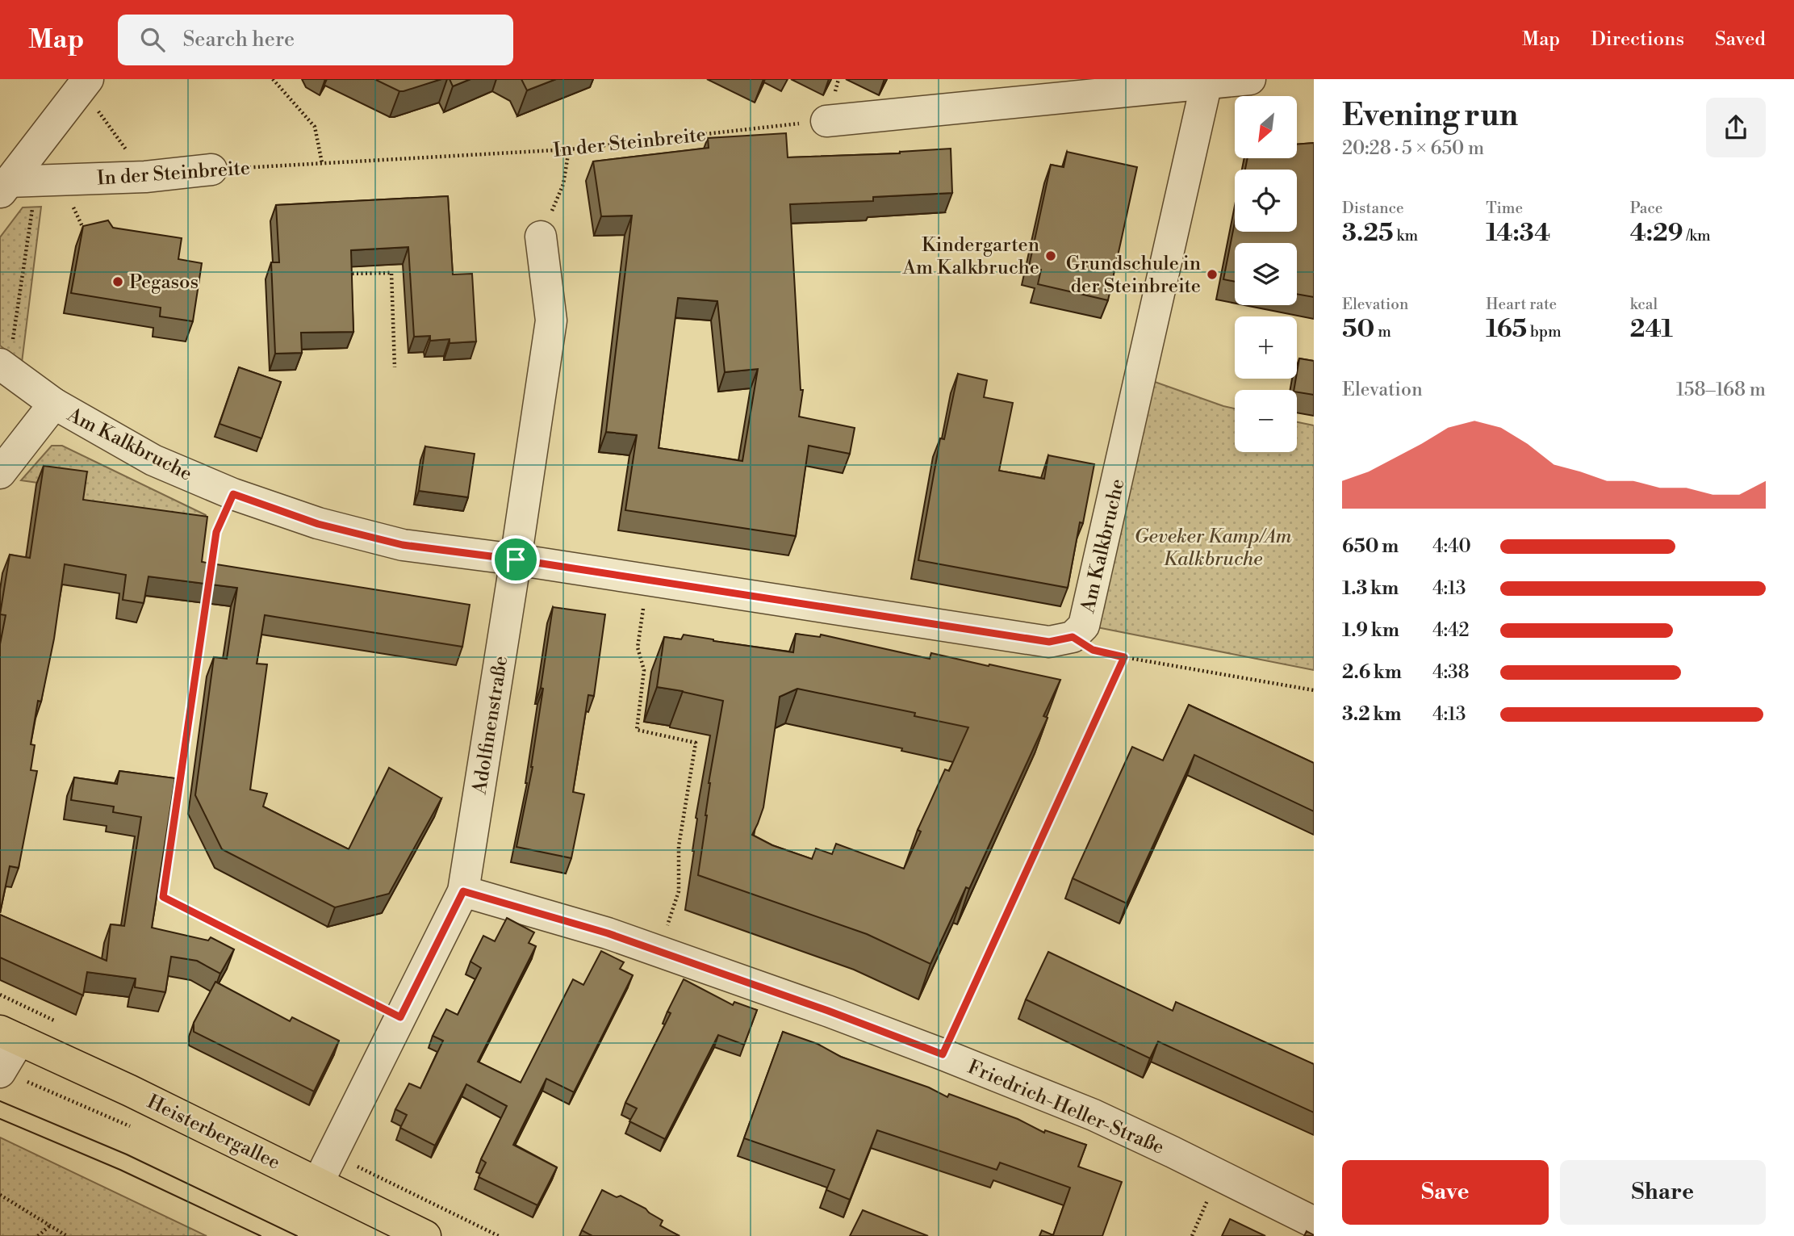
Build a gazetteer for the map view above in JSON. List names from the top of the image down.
{
  "streets": {
    "main road": ["Heisterbergallee"],
    "street": [
      "In der Steinbreite",
      "Am Kalkbruche",
      "Adolfinenstraße",
      "Friedrich-Heller-Straße"
    ]
  },
  "crossings": [
    ["Am Kalkbruche", "Adolfinenstraße"],
    ["Adolfinenstraße", "Friedrich-Heller-Straße"],
    ["Adolfinenstraße", "Heisterbergallee"]
  ],
  "parks": ["Geveker Kamp/Am Kalkbruche"],
  "places": ["Kindergarten Am Kalkbruche", "Grundschule in der Steinbreite", "Pegasos"],
  "north": "bottom left",
  "page": {
    "header": "Map",
    "search": "Search here",
    "nav": ["Map", "Directions", "Saved"],
    "heading": ["Evening run", "20:28 · 5 × 650 m"],
    "map_buttons": ["+", "−"],
    "stats": [
      ["Distance", "3.25 km"],
      ["Time", "14:34"],
      ["Pace", "4:29 /km"],
      ["Elevation", "50 m"],
      ["Heart rate", "165 bpm"],
      ["kcal", "241"]
    ],
    "chart": ["Elevation", "158–168 m"],
    "list": [
      {
        "name": "650 m",
        "note": "4:40"
      },
      {
        "name": "1.3 km",
        "note": "4:13"
      },
      {
        "name": "1.9 km",
        "note": "4:42"
      },
      {
        "name": "2.6 km",
        "note": "4:38"
      },
      {
        "name": "3.2 km",
        "note": "4:13"
      }
    ],
    "buttons": ["Save", "Share"]
  }
}
